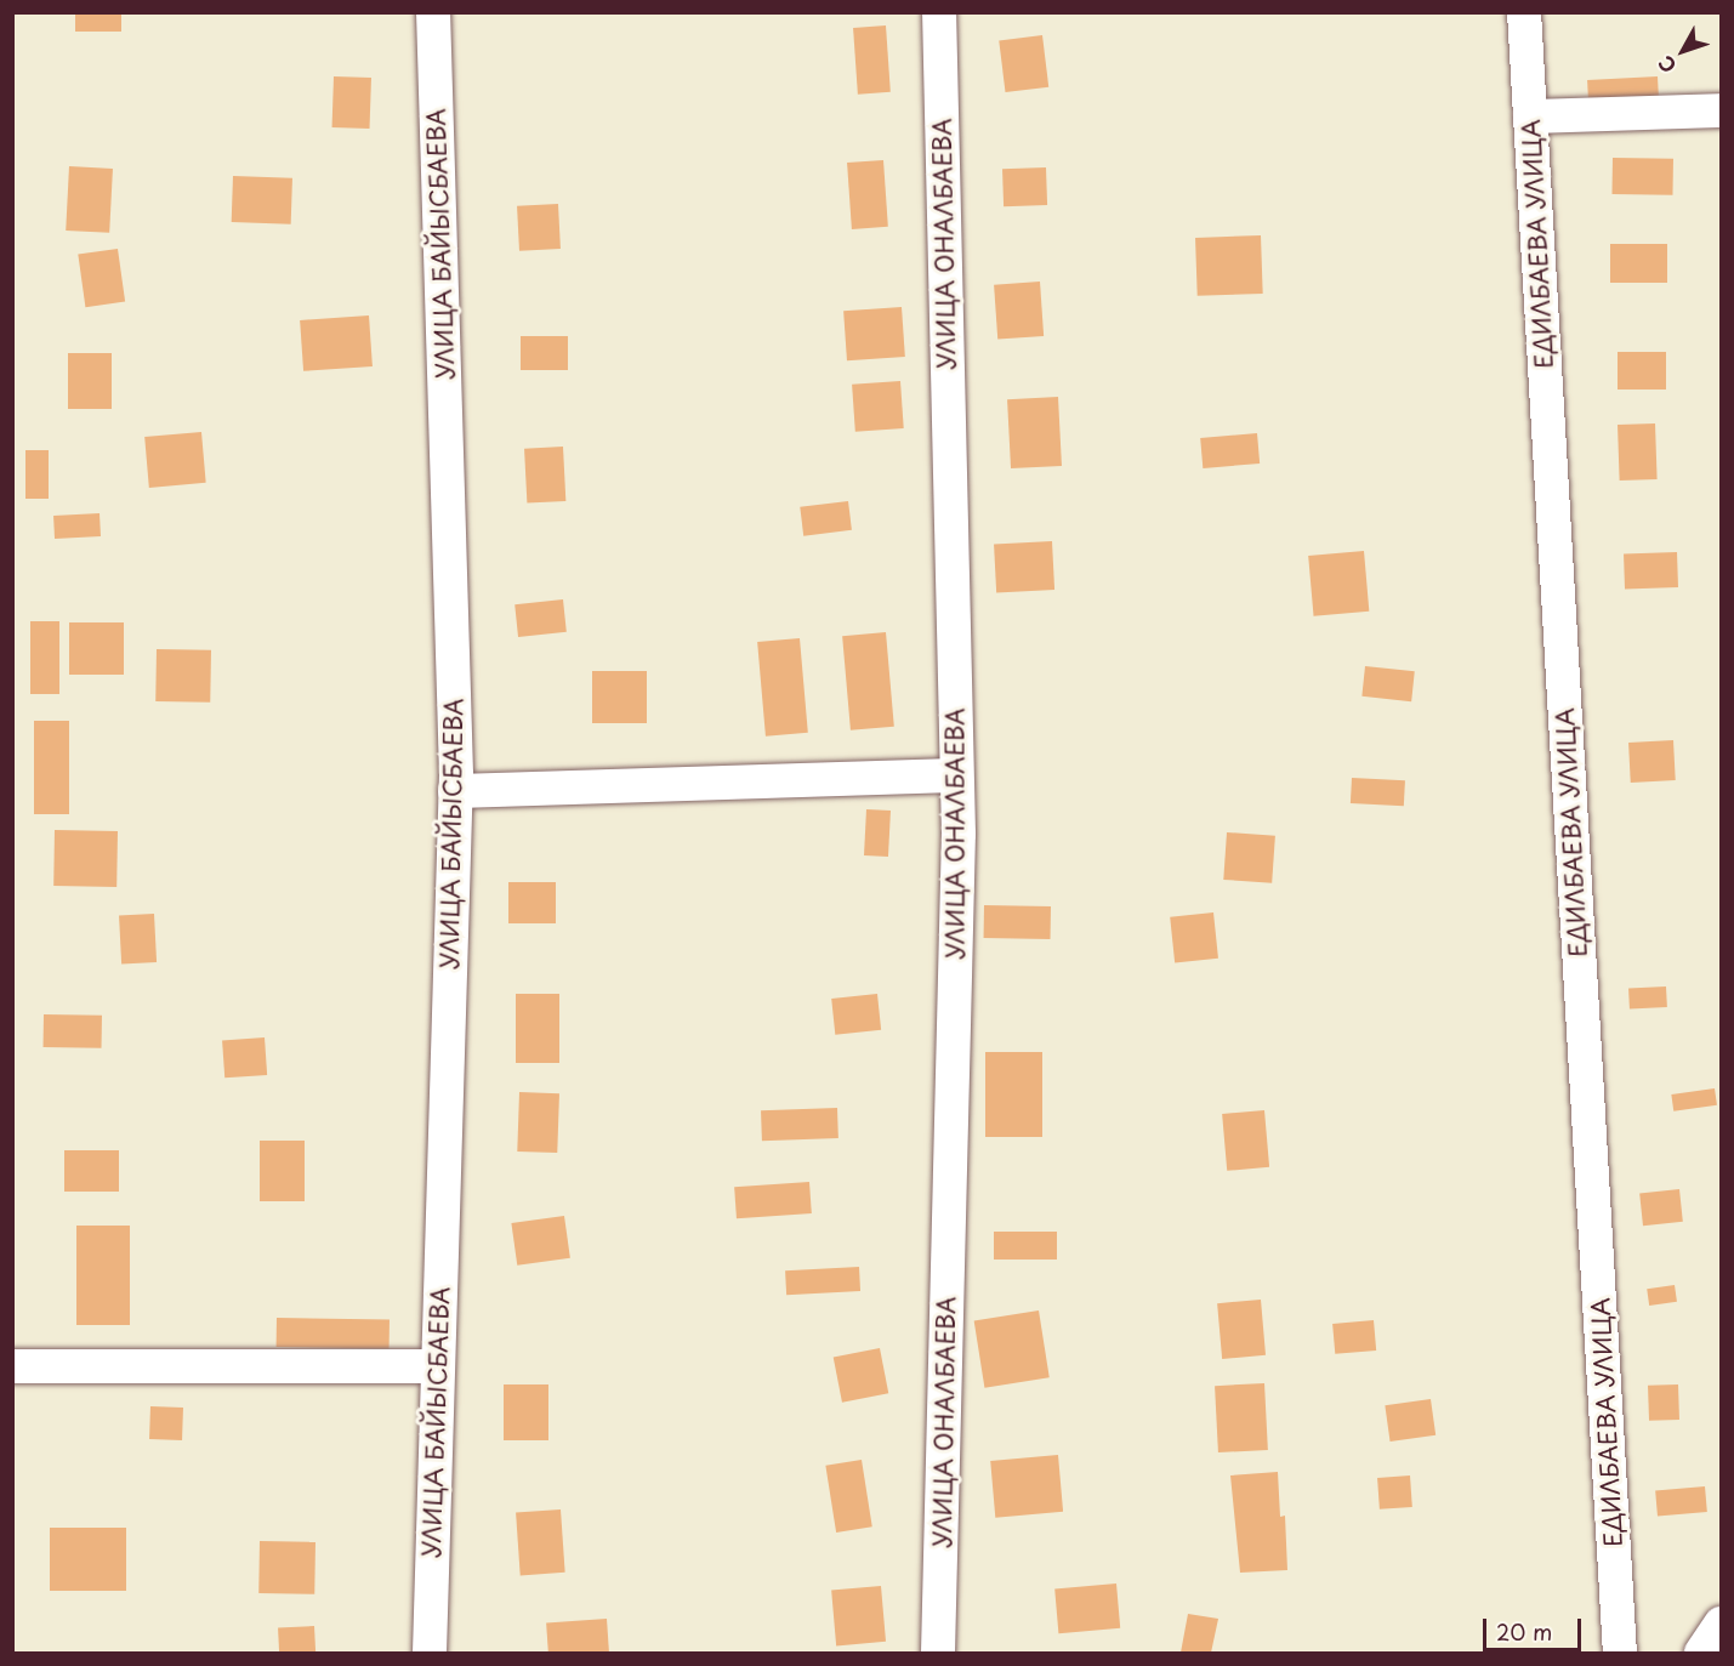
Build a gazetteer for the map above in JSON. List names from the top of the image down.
{
  "streets": {
    "street": ["УЛИЦА БАЙЫСБАЕВА", "УЛИЦА ОНАЛБАЕВА", "ЕДИЛБАЕВА УЛИЦА"]
  },
  "scale_bar": "20 m",
  "north": "bottom left"
}
